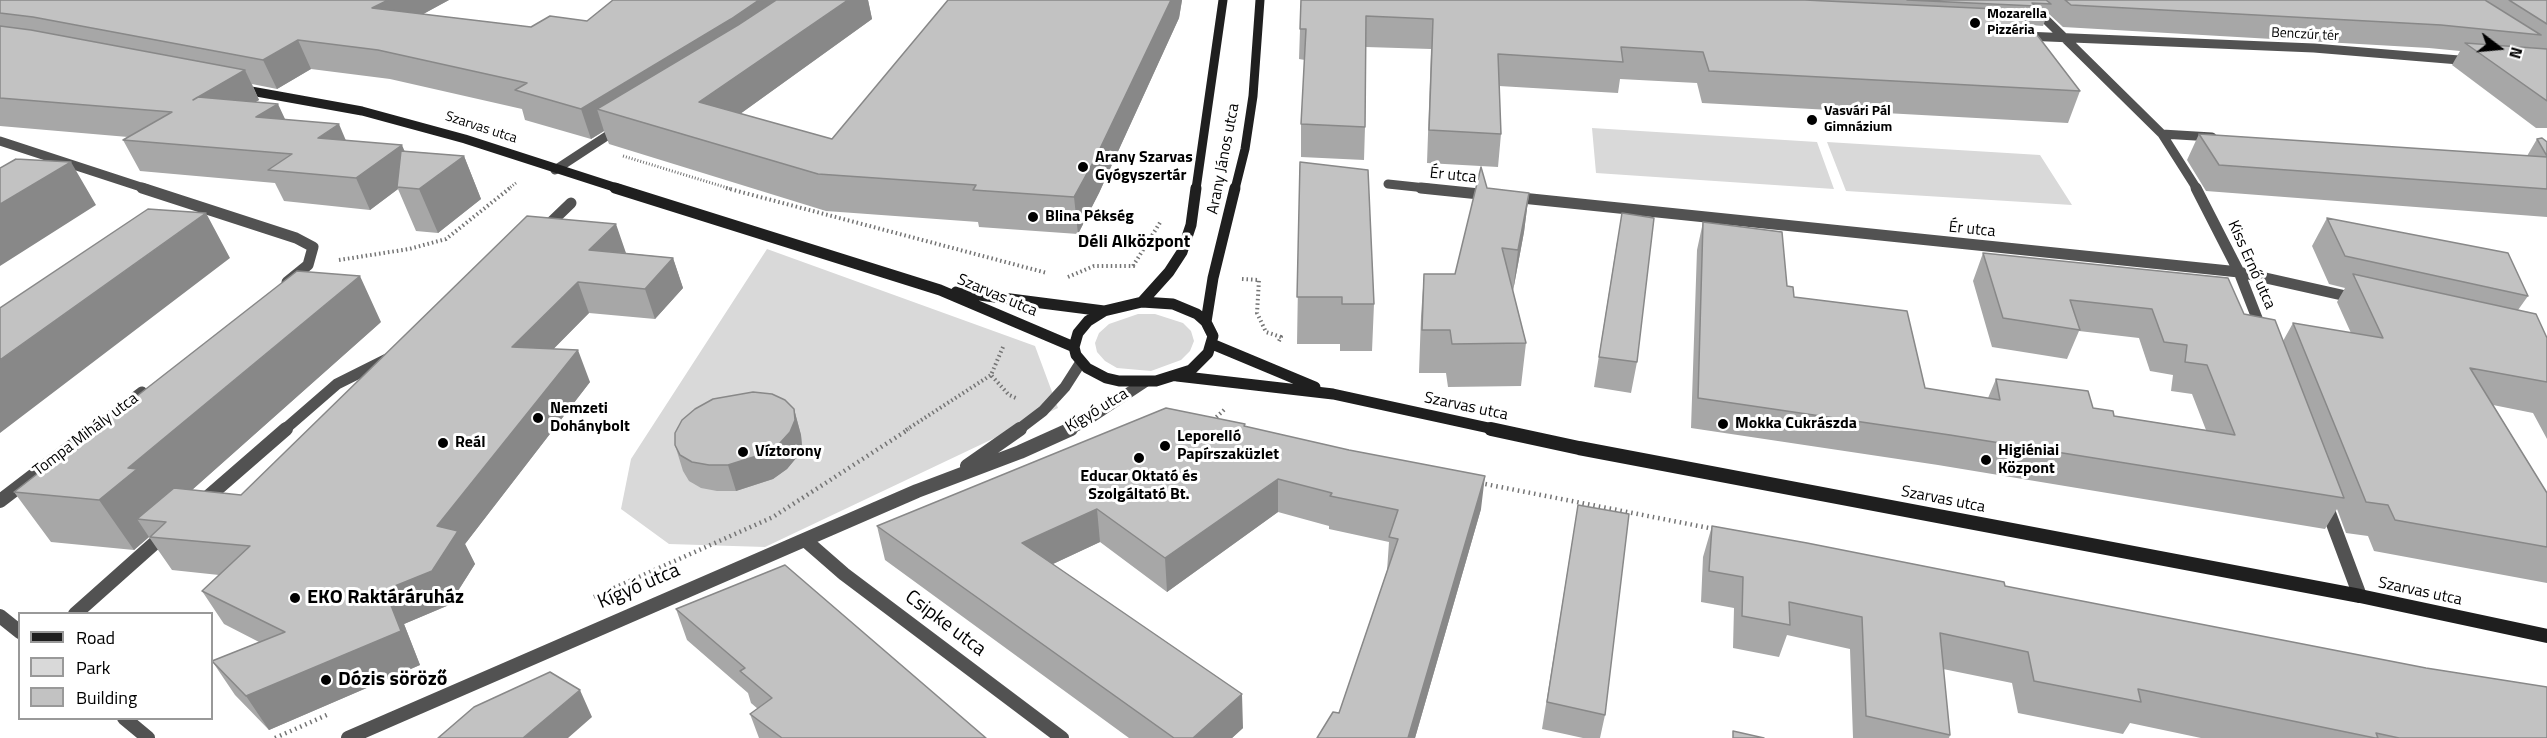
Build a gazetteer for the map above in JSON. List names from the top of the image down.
{
  "streets": {
    "street": [
      "Benczúr tér",
      "Szarvas utca",
      "Arany János utca",
      "Ér utca",
      "Kiss Ernő utca",
      "Kígyó utca",
      "Tompa Mihály utca",
      "Csipke utca"
    ]
  },
  "crossings": [
    ["Benczúr tér", "Kiss Ernő utca"],
    ["Szarvas utca", "Arany János utca"],
    ["Szarvas utca", "Kígyó utca"],
    ["Arany János utca", "Kígyó utca"],
    ["Ér utca", "Kiss Ernő utca"],
    ["Kígyó utca", "Csipke utca"]
  ],
  "districts": ["Déli Alközpont"],
  "places": [
    "Mozarella Pizzéria",
    "Vasvári Pál Gimnázium",
    "Arany Szarvas Gyógyszertár",
    "Blina Pékség",
    "Nemzeti Dohánybolt",
    "Mokka Cukrászda",
    "Reál",
    "Leporelló Papírszaküzlet",
    "Víztorony",
    "Educar Oktató és Szolgáltató Bt.",
    "Higiéniai Központ",
    "EKO Raktáráruház",
    "Dózis söröző"
  ],
  "legend": ["Road", "Park", "Building"],
  "north": "right"
}
